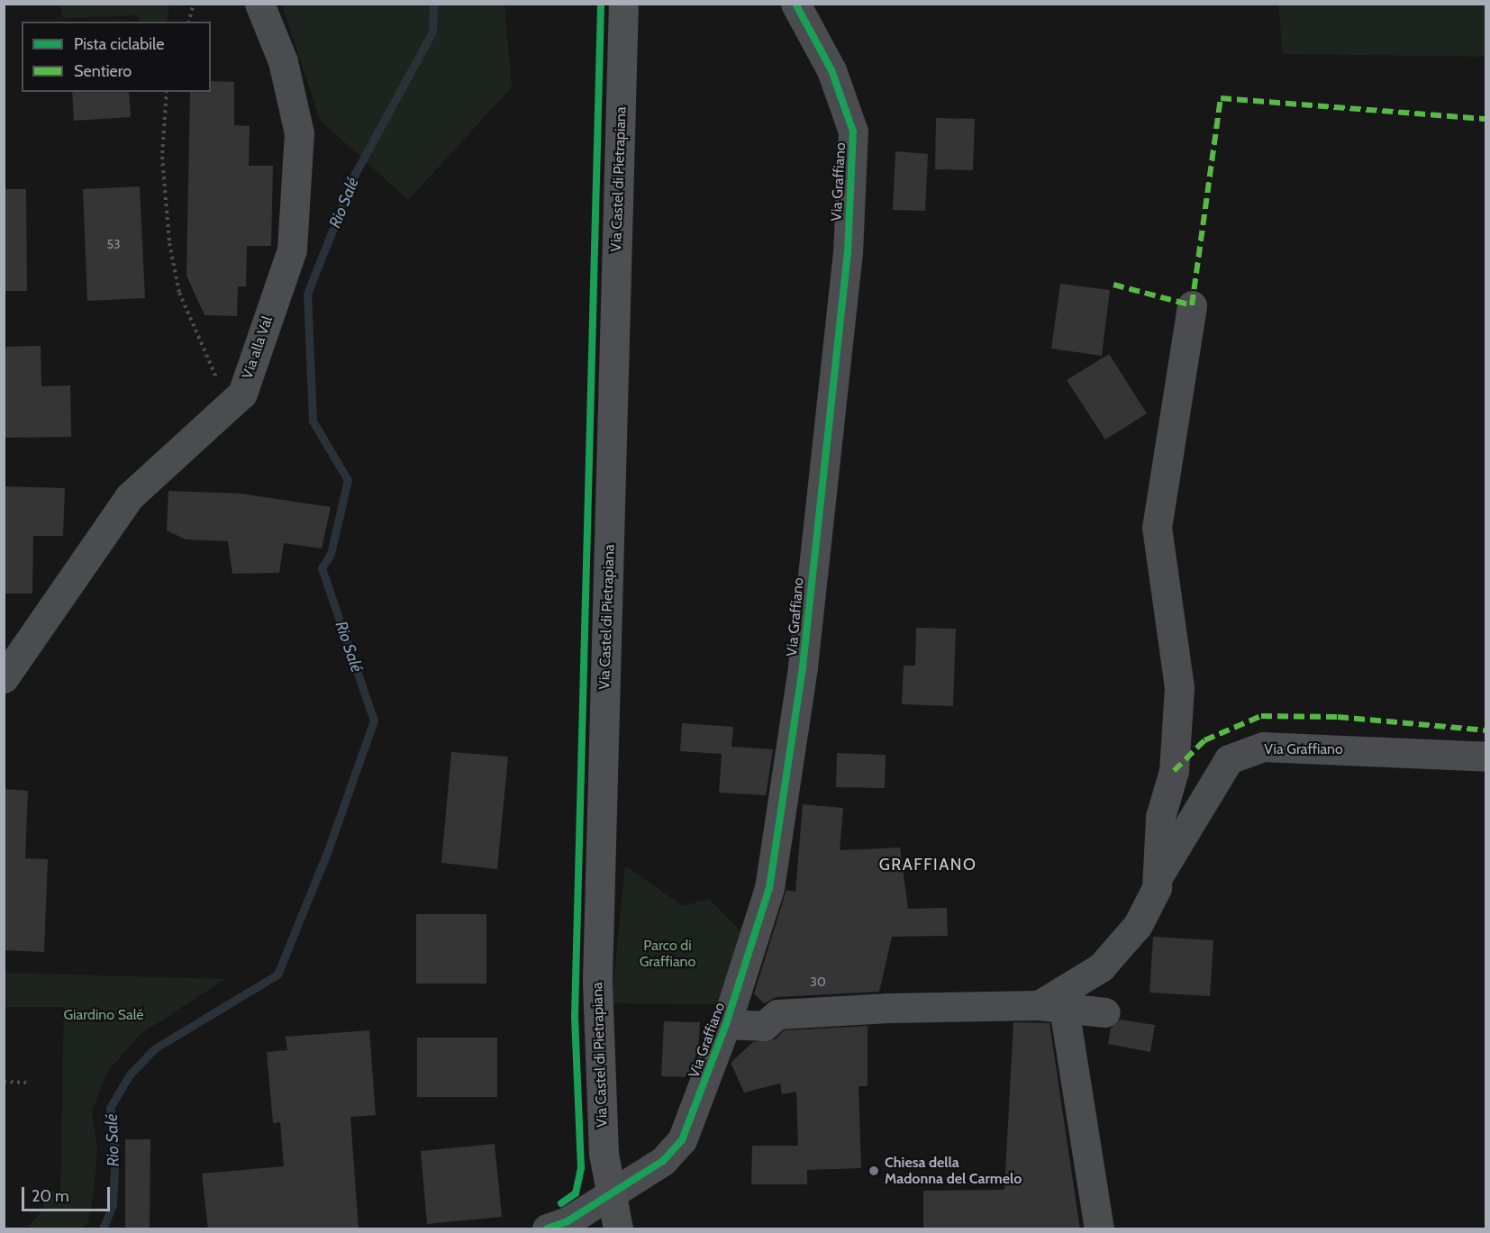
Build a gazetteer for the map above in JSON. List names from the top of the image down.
{
  "streets": {
    "main road": ["Via Castel di Pietrapiana"],
    "street": ["Via Graffiano", "Via alla Val"]
  },
  "crossings": [
    ["Via Castel di Pietrapiana", "Via Graffiano"]
  ],
  "districts": ["GRAFFIANO"],
  "water": ["Rio Salé"],
  "parks": ["Parco di Graffiano", "Giardino Salé"],
  "places": ["Chiesa della Madonna del Carmelo"],
  "house_numbers": ["53", "30"],
  "legend": ["Pista ciclabile", "Sentiero"],
  "scale_bar": "20 m"
}
